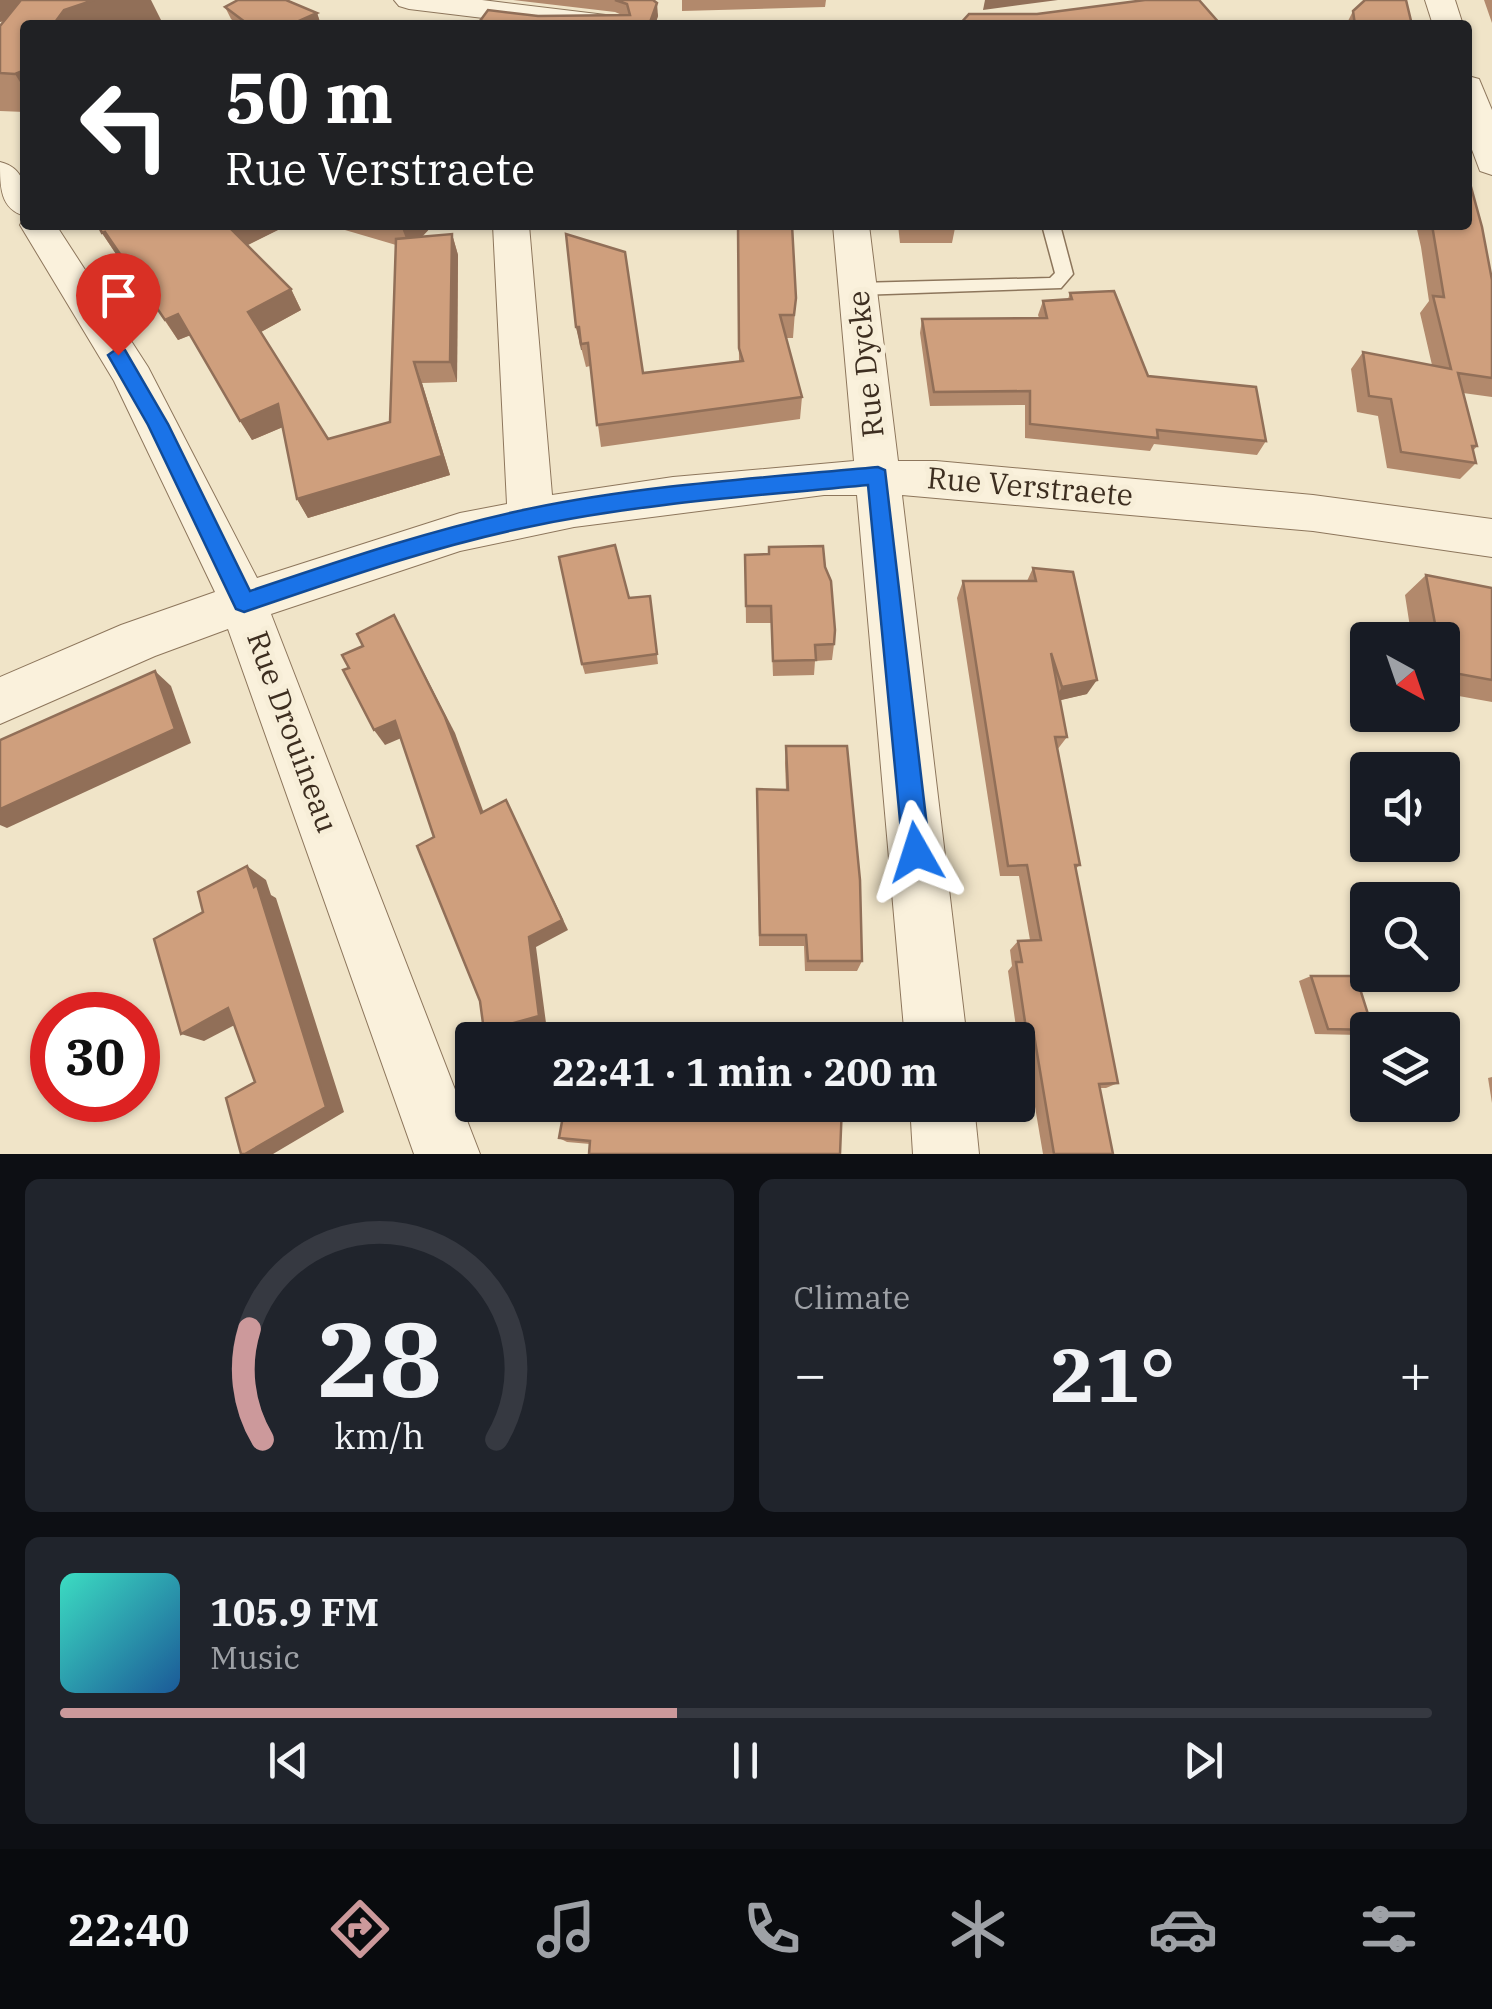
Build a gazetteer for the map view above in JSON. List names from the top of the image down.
{
  "streets": {
    "street": ["Rue Dycke", "Rue Verstraete", "Rue Drouineau"]
  },
  "crossings": [
    ["Rue Dycke", "Rue Verstraete"],
    ["Rue Verstraete", "Rue Drouineau"]
  ],
  "north": "bottom right",
  "page": {
    "turn": ["50 m", "Rue Verstraete"],
    "limit": "30",
    "trip": "22:41 · 1 min · 200 m",
    "tile": "Climate",
    "heat": ["−", "21°", "+"],
    "song": ["105.9 FM", "Music"],
    "tabs": "22:40",
    "gauge": ["28", "km/h"]
  }
}
